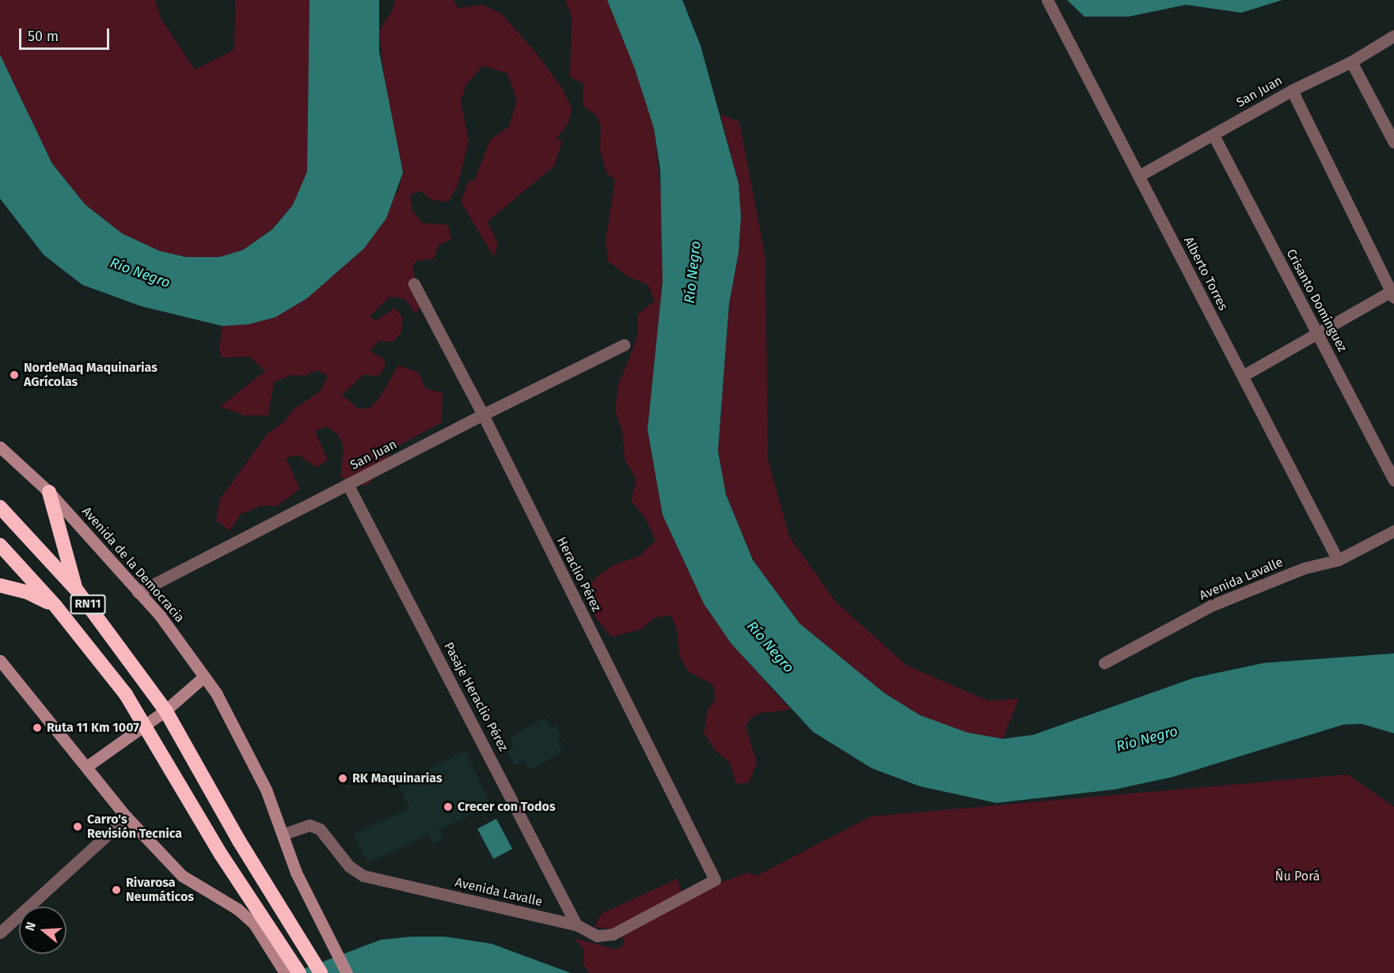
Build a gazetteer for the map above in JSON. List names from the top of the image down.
{
  "streets": {
    "highway": ["RN11"],
    "street": [
      "San Juan",
      "Alberto Torres",
      "Crisanto Domínguez",
      "Avenida de la Democracia",
      "Heraclio Pérez",
      "Avenida Lavalle",
      "Pasaje Heraclio Pérez"
    ]
  },
  "crossings": [
    ["San Juan", "Alberto Torres"],
    ["San Juan", "Crisanto Domínguez"],
    ["San Juan", "Avenida de la Democracia"],
    ["San Juan", "Heraclio Pérez"],
    ["San Juan", "Pasaje Heraclio Pérez"],
    ["Alberto Torres", "Avenida Lavalle"],
    ["Avenida de la Democracia", "Avenida Lavalle"],
    ["Heraclio Pérez", "Avenida Lavalle"],
    ["Avenida Lavalle", "Pasaje Heraclio Pérez"]
  ],
  "water": ["Río Negro"],
  "parks": ["Ñu Porá"],
  "places": [
    "NordeMaq Maquinarias AGrícolas",
    "Ruta 11 Km 1007",
    "RK Maquinarias",
    "Crecer con Todos",
    "Carro's Revisión Tecnica",
    "Rivarosa Neumáticos"
  ],
  "scale_bar": "50 m",
  "north": "left"
}
